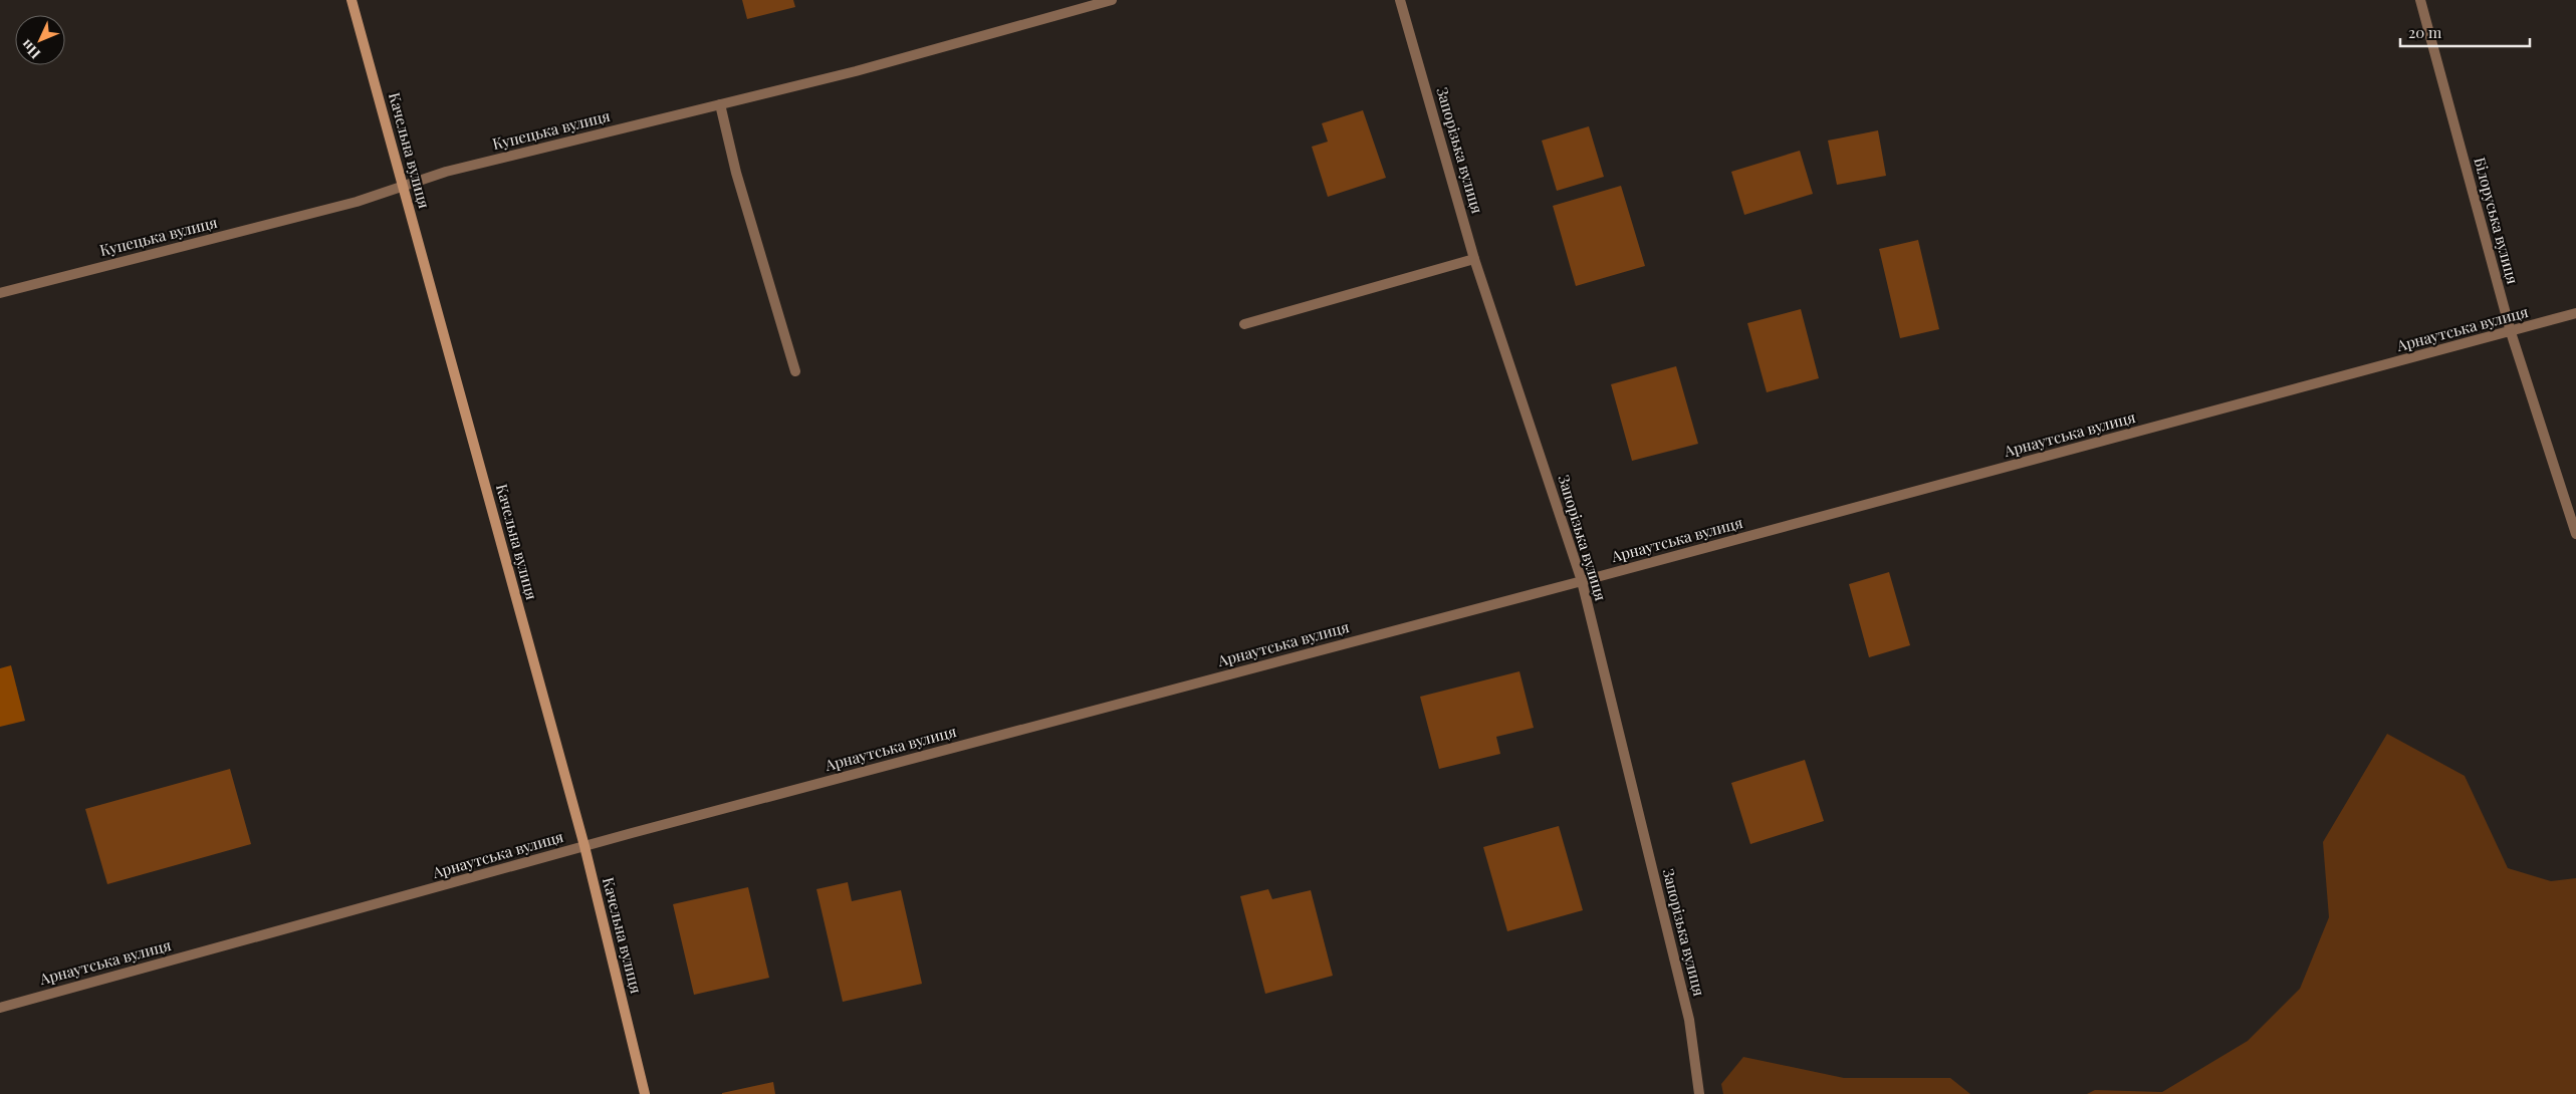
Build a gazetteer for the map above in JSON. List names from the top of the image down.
{
  "streets": {
    "street": [
      "Купецька вулиця",
      "Качельна вулиця",
      "Запорізька вулиця",
      "Білоруська вулиця",
      "Арнаутська вулиця"
    ]
  },
  "crossings": [
    ["Купецька вулиця", "Качельна вулиця"],
    ["Качельна вулиця", "Арнаутська вулиця"],
    ["Запорізька вулиця", "Арнаутська вулиця"],
    ["Білоруська вулиця", "Арнаутська вулиця"]
  ],
  "scale_bar": "20 m",
  "north": "bottom left"
}
